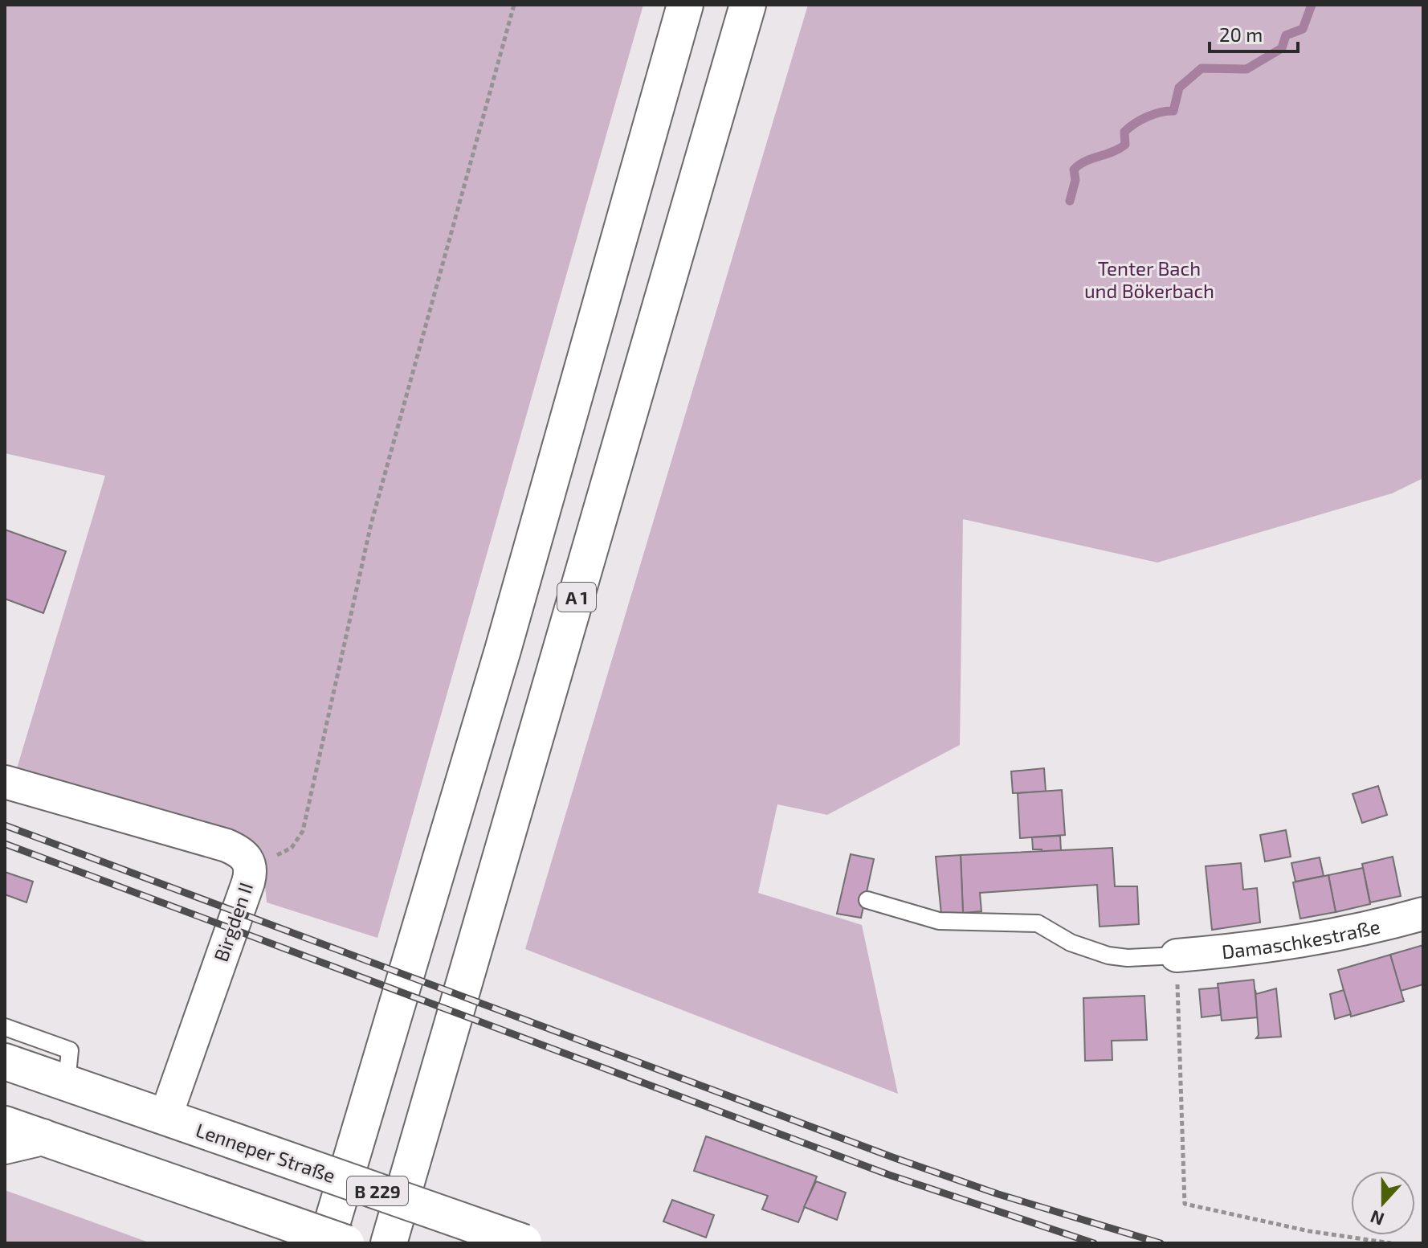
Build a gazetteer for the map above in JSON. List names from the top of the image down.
{
  "streets": {
    "main road": ["A 1", "Lenneper Straße", "B 229"],
    "street": ["Birgden II", "Damaschkestraße"]
  },
  "crossings": [
    ["Birgden II", "Lenneper Straße"]
  ],
  "parks": ["Tenter Bach und Bökerbach"],
  "scale_bar": "20 m",
  "north": "bottom"
}
